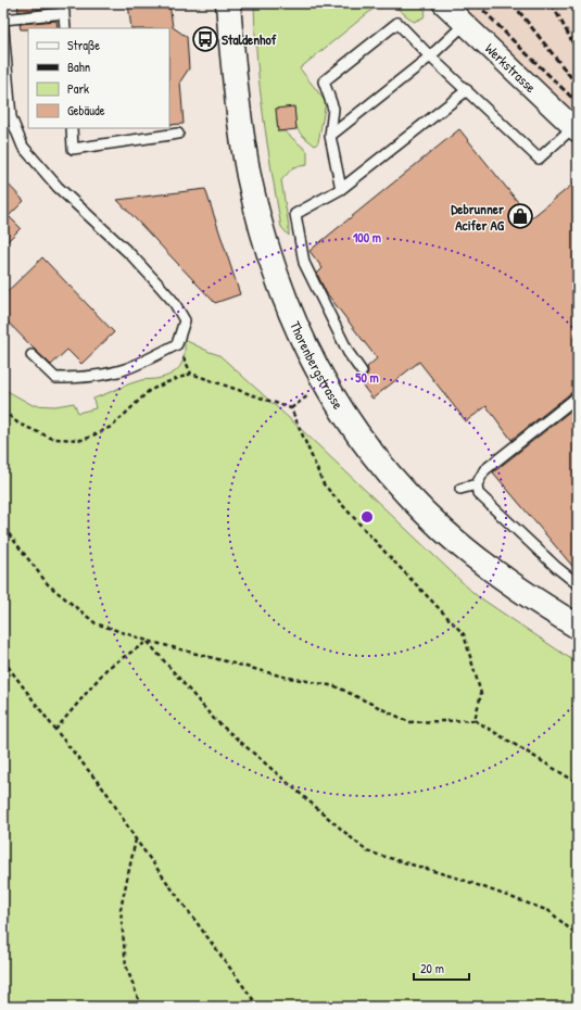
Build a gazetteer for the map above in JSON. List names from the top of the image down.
{
  "streets": {
    "main road": ["Thorenbergstrasse"],
    "street": ["Werkstrasse"]
  },
  "places": {
    "bus stop": ["Staldenhof"],
    "shop": ["Debrunner Acifer AG"]
  },
  "legend": [
    "Straße",
    "Bahn",
    "Park",
    "Gebäude"
  ],
  "scale_bar": "20 m",
  "rings": ["100 m", "50 m"]
}
